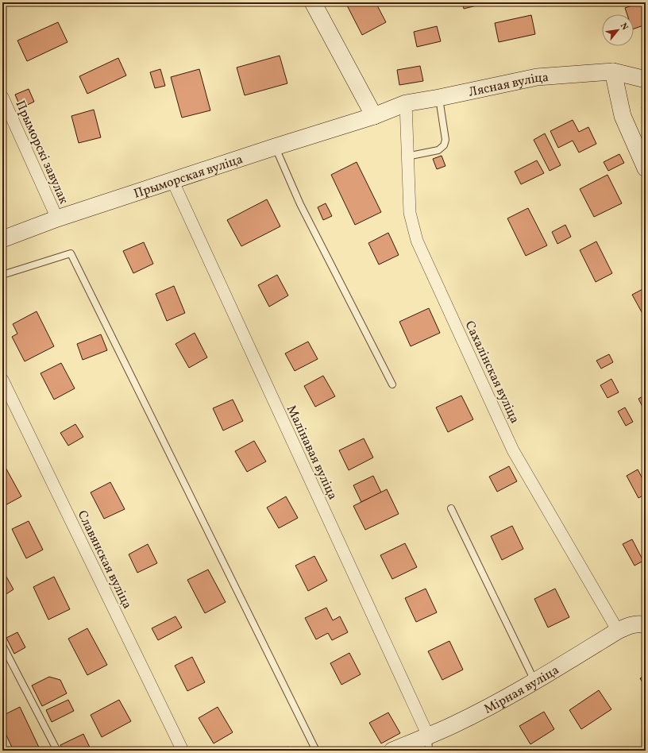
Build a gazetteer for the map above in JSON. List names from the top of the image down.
{
  "streets": {
    "main road": ["Лясная вуліца", "Прыморская вуліца", "Мірная вуліца"],
    "street": [
      "Прыморскі завулак",
      "Сахалінская вуліца",
      "Малінавая вуліца",
      "Славянская вуліца"
    ]
  },
  "crossings": [
    ["Лясная вуліца", "Прыморская вуліца"],
    ["Лясная вуліца", "Сахалінская вуліца"],
    ["Прыморскі завулак", "Прыморская вуліца"],
    ["Прыморская вуліца", "Малінавая вуліца"],
    ["Сахалінская вуліца", "Мірная вуліца"],
    ["Малінавая вуліца", "Мірная вуліца"]
  ],
  "north": "top right"
}
